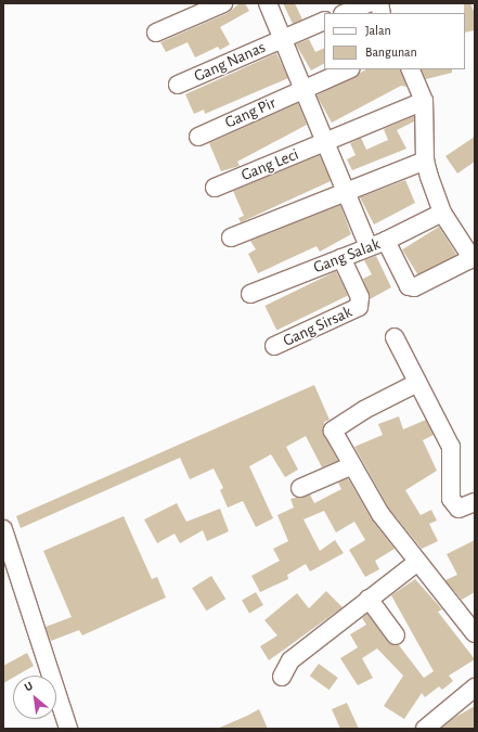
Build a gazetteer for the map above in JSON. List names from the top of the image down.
{
  "streets": {
    "street": [
      "Gang Nanas",
      "Gang Pir",
      "Gang Leci",
      "Gang Salak",
      "Gang Sirsak"
    ]
  },
  "crossings": [
    ["Gang Salak", "Gang Sirsak"]
  ],
  "legend": ["Jalan", "Bangunan"],
  "north": "top left"
}
